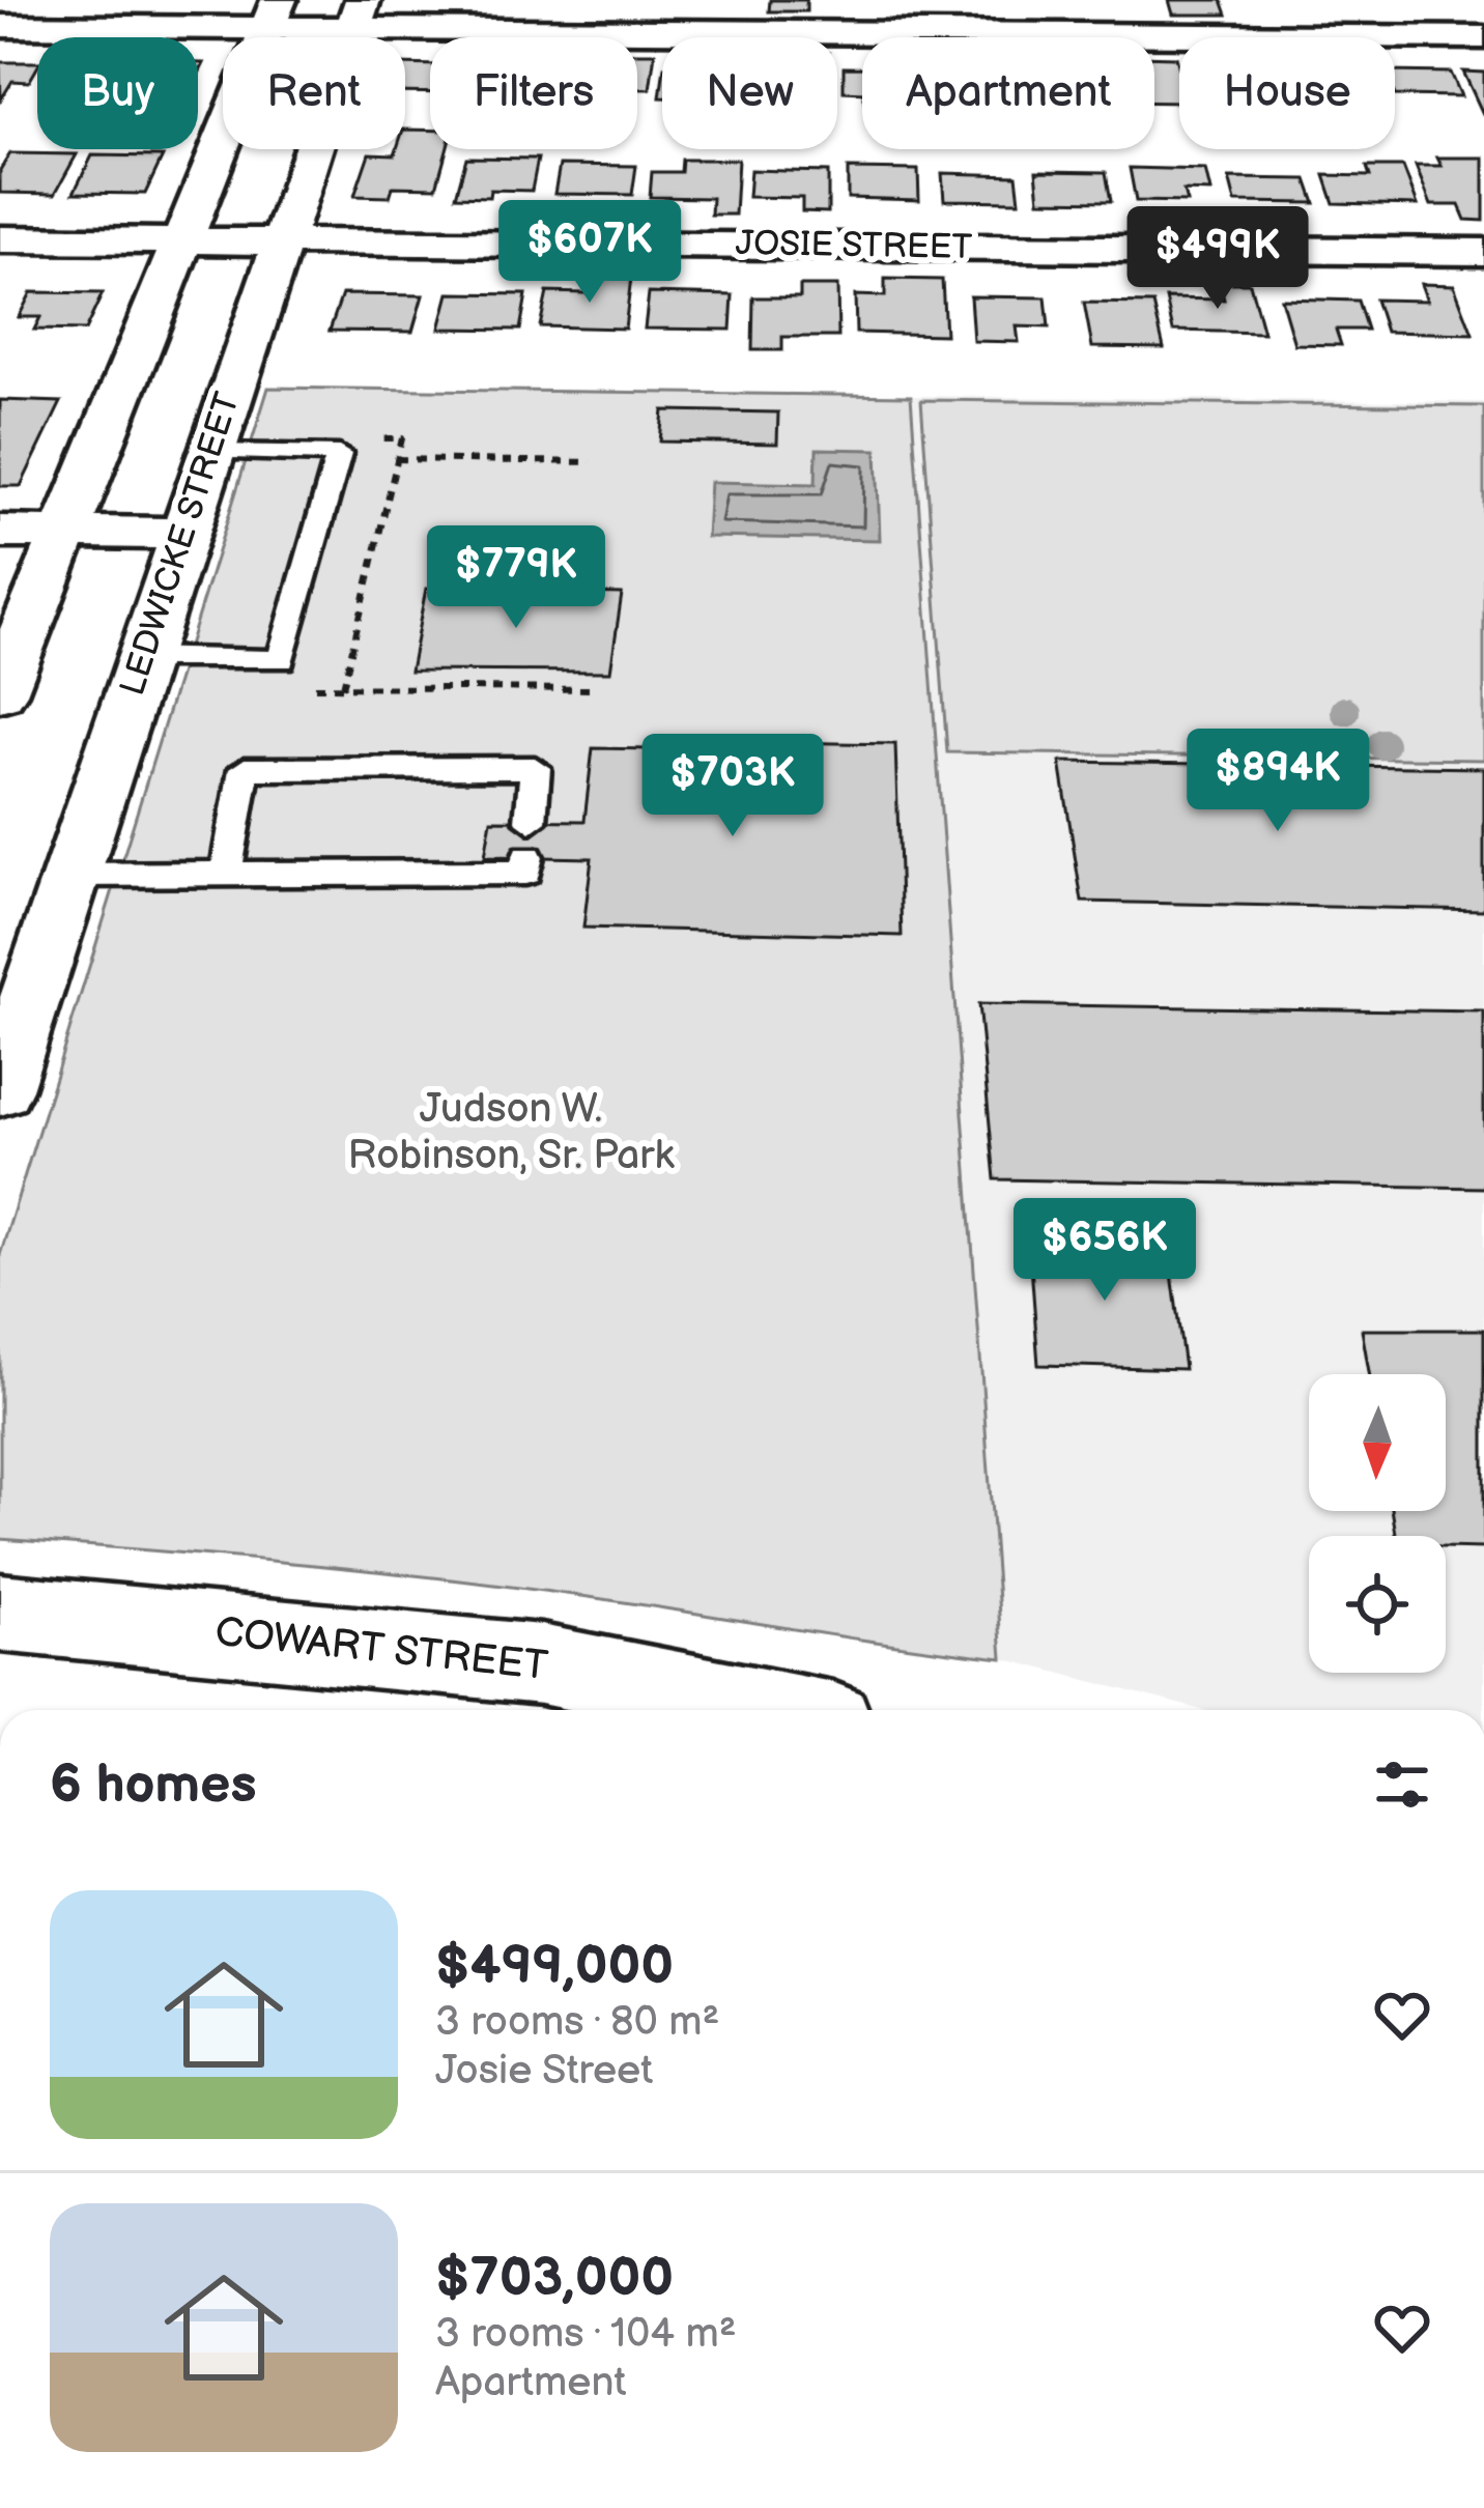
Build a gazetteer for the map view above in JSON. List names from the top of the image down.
{
  "streets": {
    "street": ["JOSIE STREET", "LEDWICKE STREET", "COWART STREET"]
  },
  "crossings": [
    ["JOSIE STREET", "LEDWICKE STREET"]
  ],
  "parks": ["Judson W. Robinson, Sr. Park"],
  "north": "bottom",
  "page": {
    "chip": [
      "Buy",
      "Rent",
      "Filters",
      "New",
      "Apartment",
      "House"
    ],
    "price": [
      "$607K",
      "$499K",
      "$779K",
      "$894K",
      "$703K",
      "$656K"
    ],
    "heading": "6 homes",
    "list": [
      {
        "name": "$499,000",
        "note": "3 rooms · 80 m² · Josie Street"
      },
      {
        "name": "$703,000",
        "note": "3 rooms · 104 m² · Apartment"
      }
    ]
  }
}
